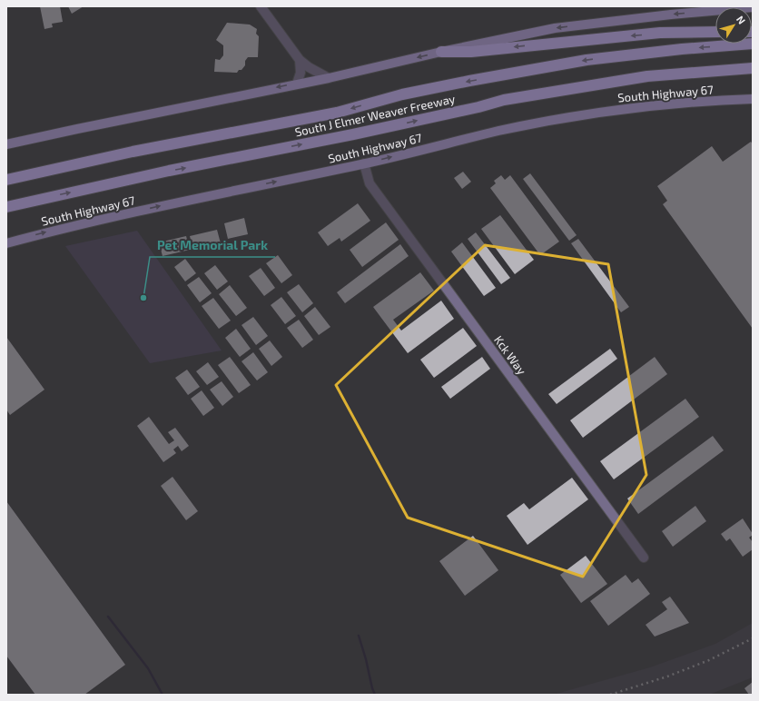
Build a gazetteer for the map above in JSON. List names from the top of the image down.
{
  "streets": {
    "highway": ["South J Elmer Weaver Freeway"],
    "main road": ["South Highway 67"],
    "street": ["Kck Way"]
  },
  "crossings": [
    ["South Highway 67", "Kck Way"]
  ],
  "one_way": ["South Highway 67"],
  "places": ["Pet Memorial Park"],
  "north": "top right"
}
